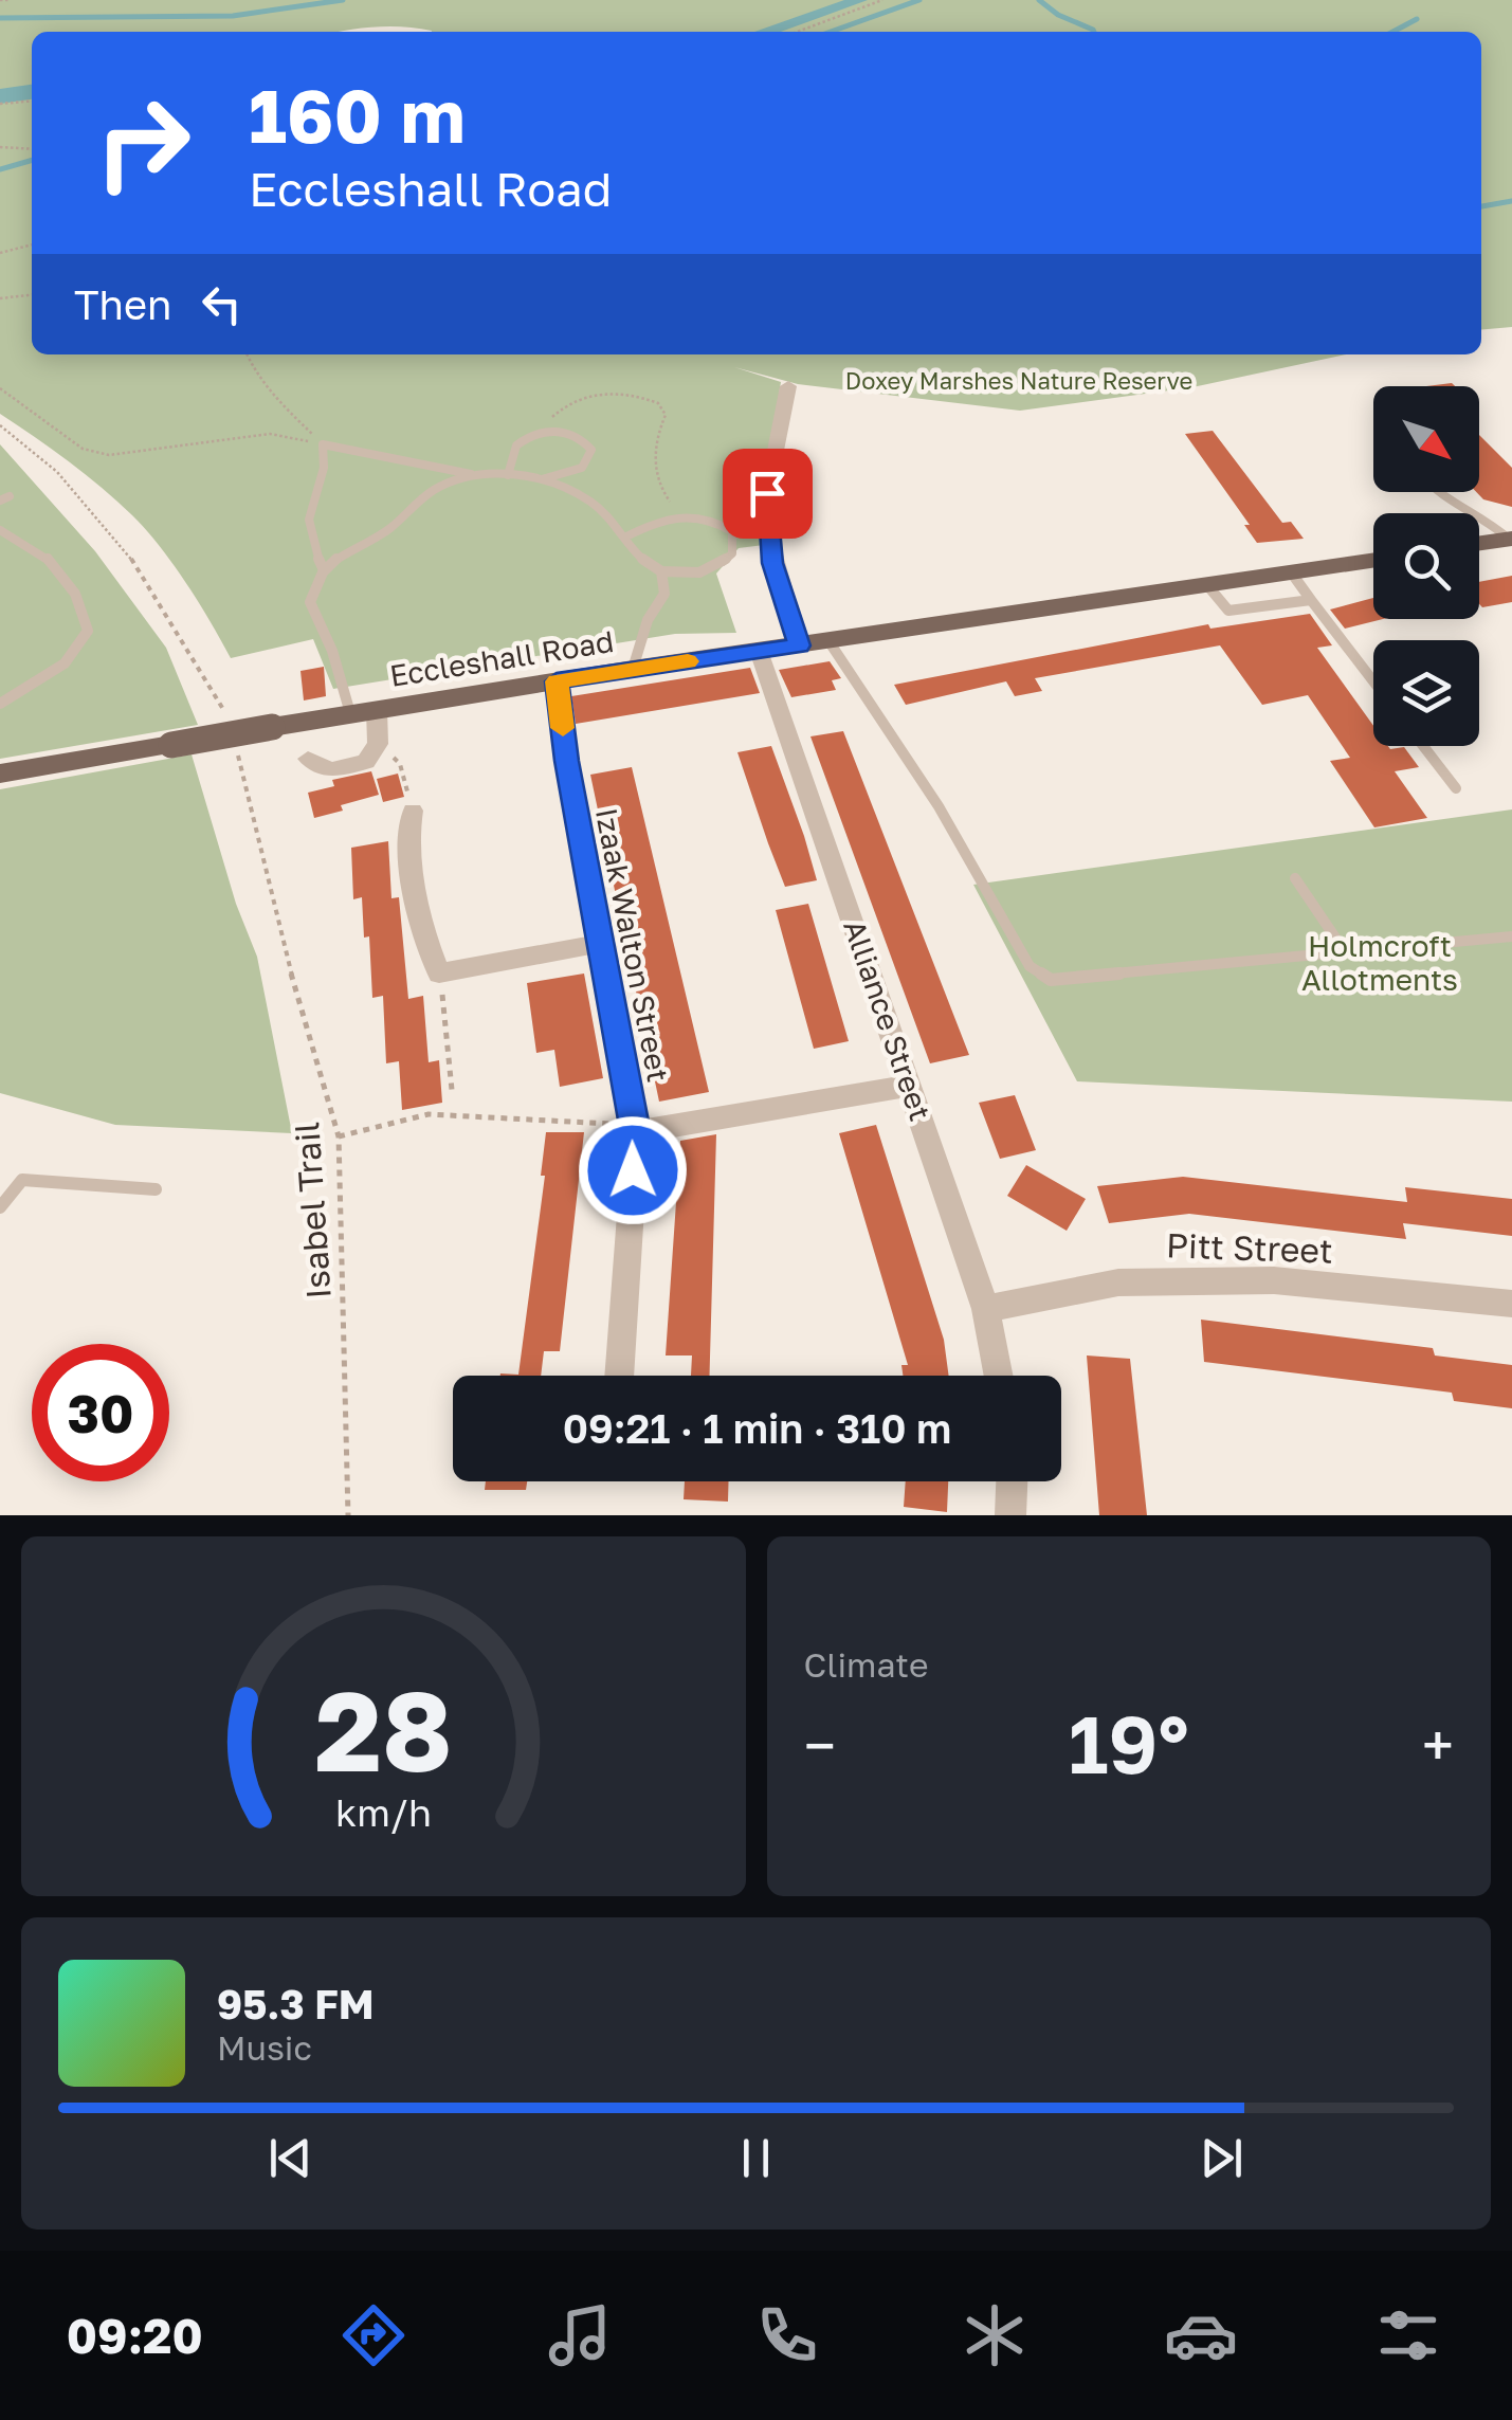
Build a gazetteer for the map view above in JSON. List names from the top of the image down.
{
  "streets": {
    "main road": ["Eccleshall Road"],
    "street": ["Izaak Walton Street", "Alliance Street", "Pitt Street"],
    "path": ["Isabel Trail"]
  },
  "crossings": [
    ["Eccleshall Road", "Izaak Walton Street"],
    ["Eccleshall Road", "Alliance Street"],
    ["Alliance Street", "Pitt Street"]
  ],
  "parks": ["Doxey Marshes Nature Reserve", "Holmcroft Allotments"],
  "north": "bottom right",
  "page": {
    "turn": ["160 m", "Eccleshall Road"],
    "then": "Then",
    "limit": "30",
    "trip": "09:21 · 1 min · 310 m",
    "tile": "Climate",
    "heat": ["−", "19°", "+"],
    "song": ["95.3 FM", "Music"],
    "tabs": "09:20",
    "gauge": ["28", "km/h"]
  }
}
